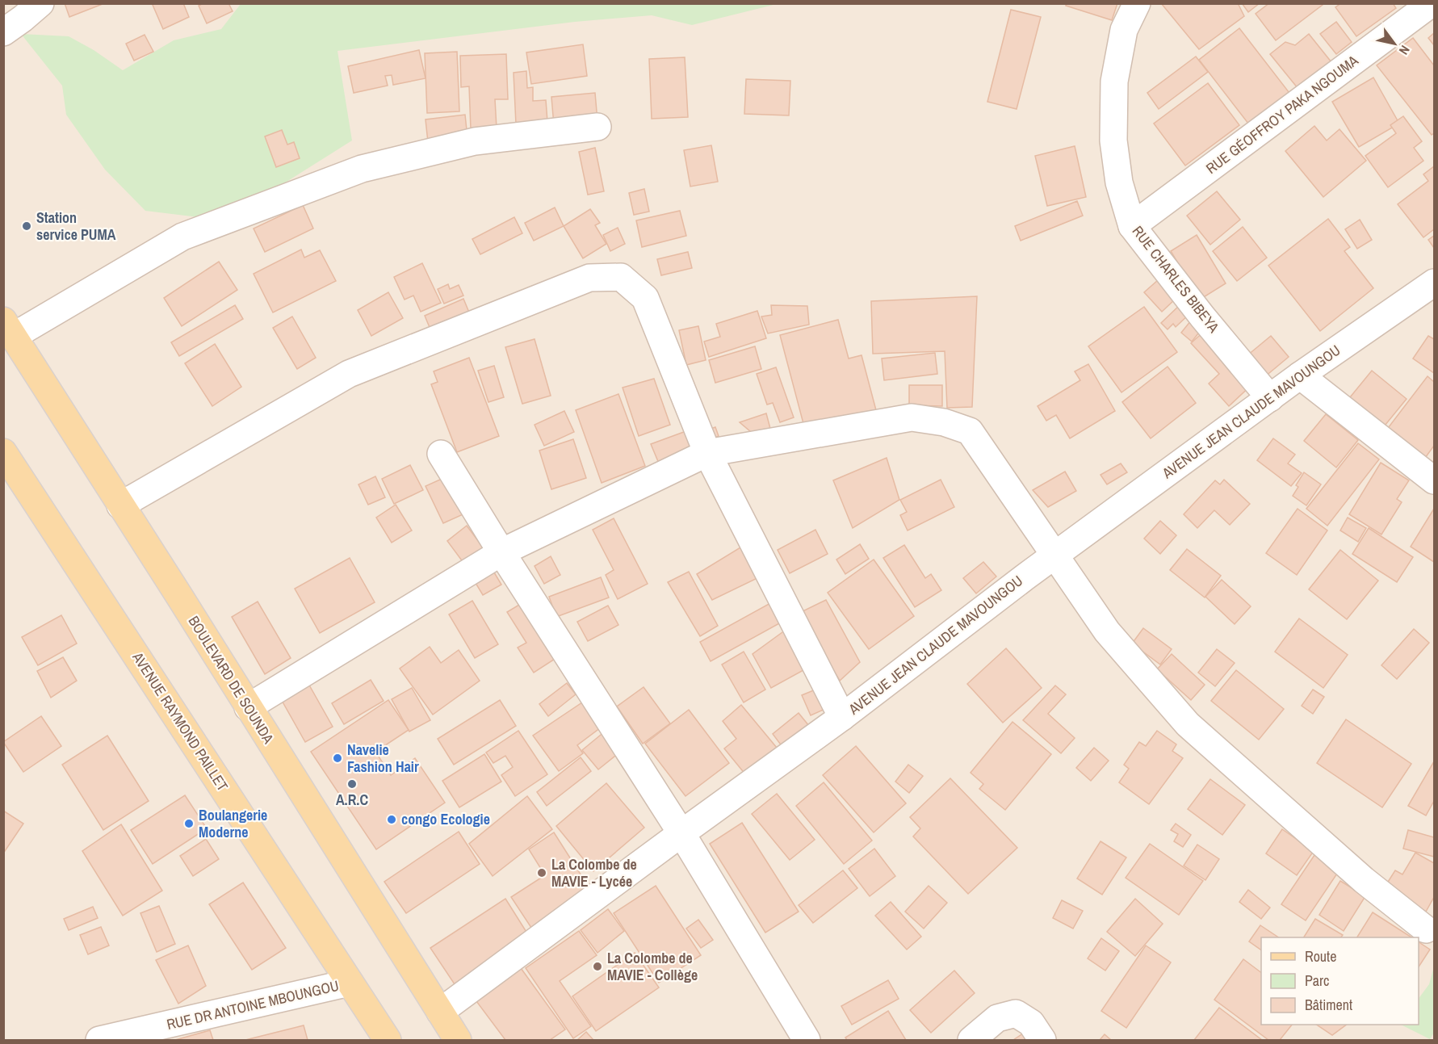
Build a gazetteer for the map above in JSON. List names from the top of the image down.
{
  "streets": {
    "main road": ["BOULEVARD DE SOUNDA", "AVENUE RAYMOND PAILLET"],
    "street": [
      "RUE GÉOFFROY PAKA NGOUMA",
      "RUE CHARLES BIBEYA",
      "AVENUE JEAN CLAUDE MAVOUNGOU",
      "RUE DR ANTOINE MBOUNGOU"
    ]
  },
  "crossings": [
    ["RUE GÉOFFROY PAKA NGOUMA", "RUE CHARLES BIBEYA"],
    ["RUE CHARLES BIBEYA", "AVENUE JEAN CLAUDE MAVOUNGOU"],
    ["AVENUE JEAN CLAUDE MAVOUNGOU", "BOULEVARD DE SOUNDA"],
    ["AVENUE RAYMOND PAILLET", "RUE DR ANTOINE MBOUNGOU"]
  ],
  "places": [
    "Station service PUMA",
    "Navelie Fashion Hair",
    "A.R.C",
    "congo Ecologie",
    "Boulangerie Moderne",
    "La Colombe de MAVIE - Lycée",
    "La Colombe de MAVIE - Collège"
  ],
  "legend": ["Route", "Parc", "Bâtiment"],
  "north": "bottom right"
}
